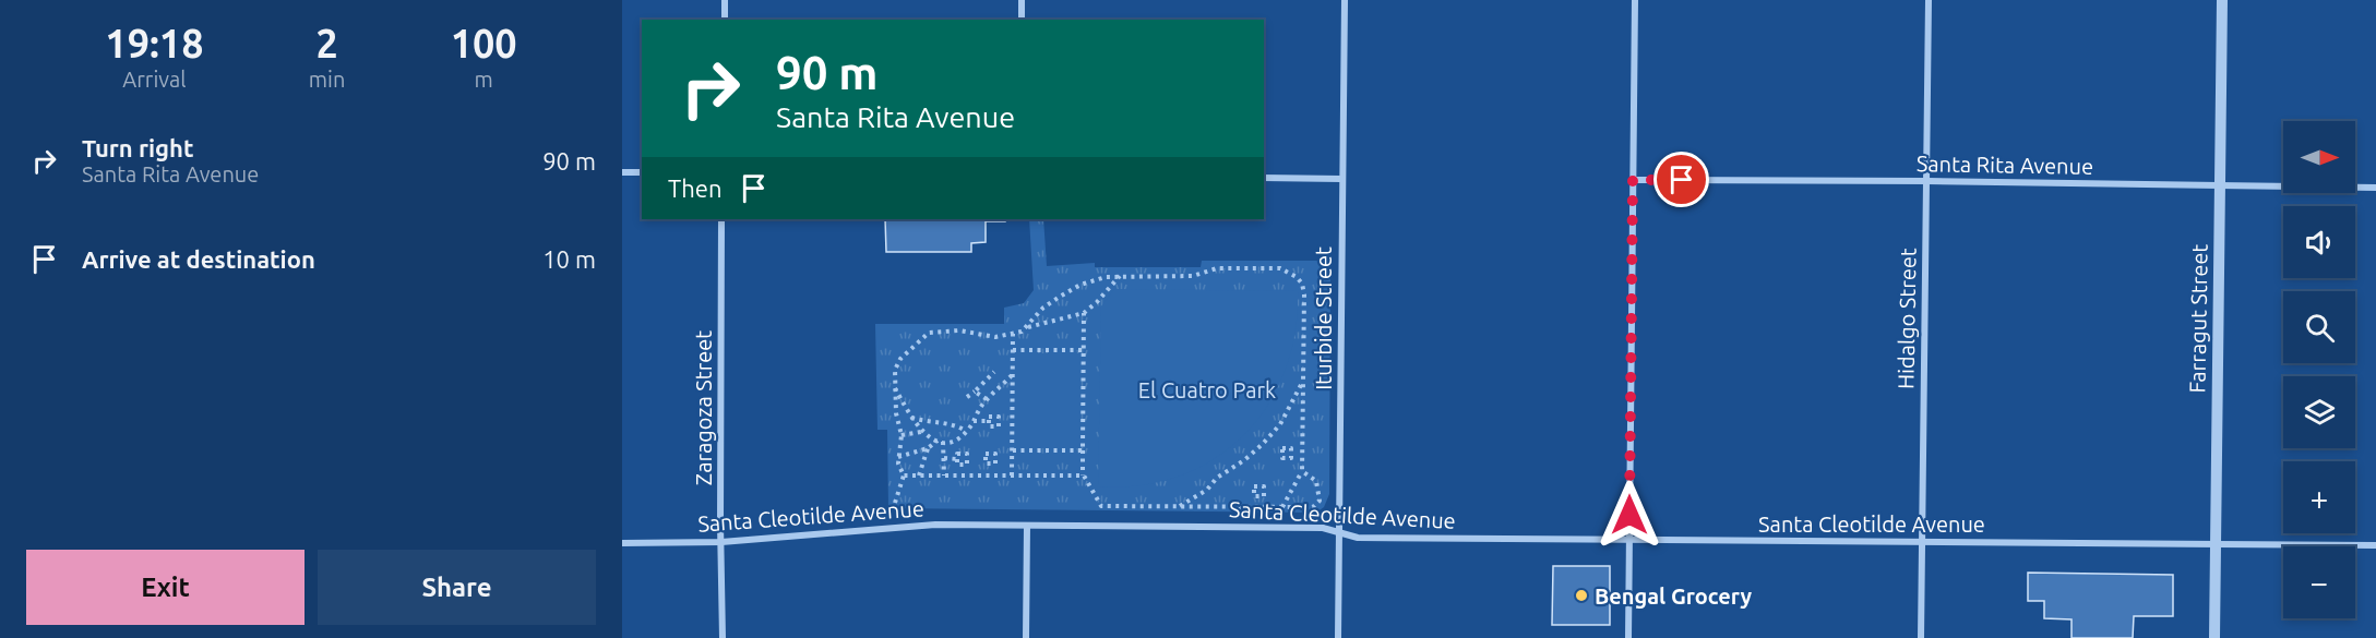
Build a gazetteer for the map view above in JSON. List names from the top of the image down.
{
  "streets": {
    "street": [
      "Santa Rita Avenue",
      "Iturbide Street",
      "Hidalgo Street",
      "Farragut Street",
      "Zaragoza Street",
      "Santa Cleotilde Avenue"
    ]
  },
  "crossings": [
    ["Santa Rita Avenue", "Hidalgo Street"],
    ["Santa Rita Avenue", "Farragut Street"],
    ["Iturbide Street", "Santa Cleotilde Avenue"],
    ["Hidalgo Street", "Santa Cleotilde Avenue"],
    ["Farragut Street", "Santa Cleotilde Avenue"],
    ["Zaragoza Street", "Santa Cleotilde Avenue"]
  ],
  "parks": ["El Cuatro Park"],
  "places": ["Bengal Grocery"],
  "north": "right",
  "page": {
    "eta": [
      "19:18",
      "Arrival",
      "2",
      "min",
      "100",
      "m"
    ],
    "turn": ["90 m", "Santa Rita Avenue"],
    "list": [
      {
        "name": "Turn right",
        "note": "Santa Rita Avenue",
        "value": "90 m"
      },
      {
        "name": "Arrive at destination",
        "value": "10 m"
      }
    ],
    "map_buttons": ["+", "−"],
    "then": "Then",
    "buttons": ["Exit", "Share"]
  }
}
